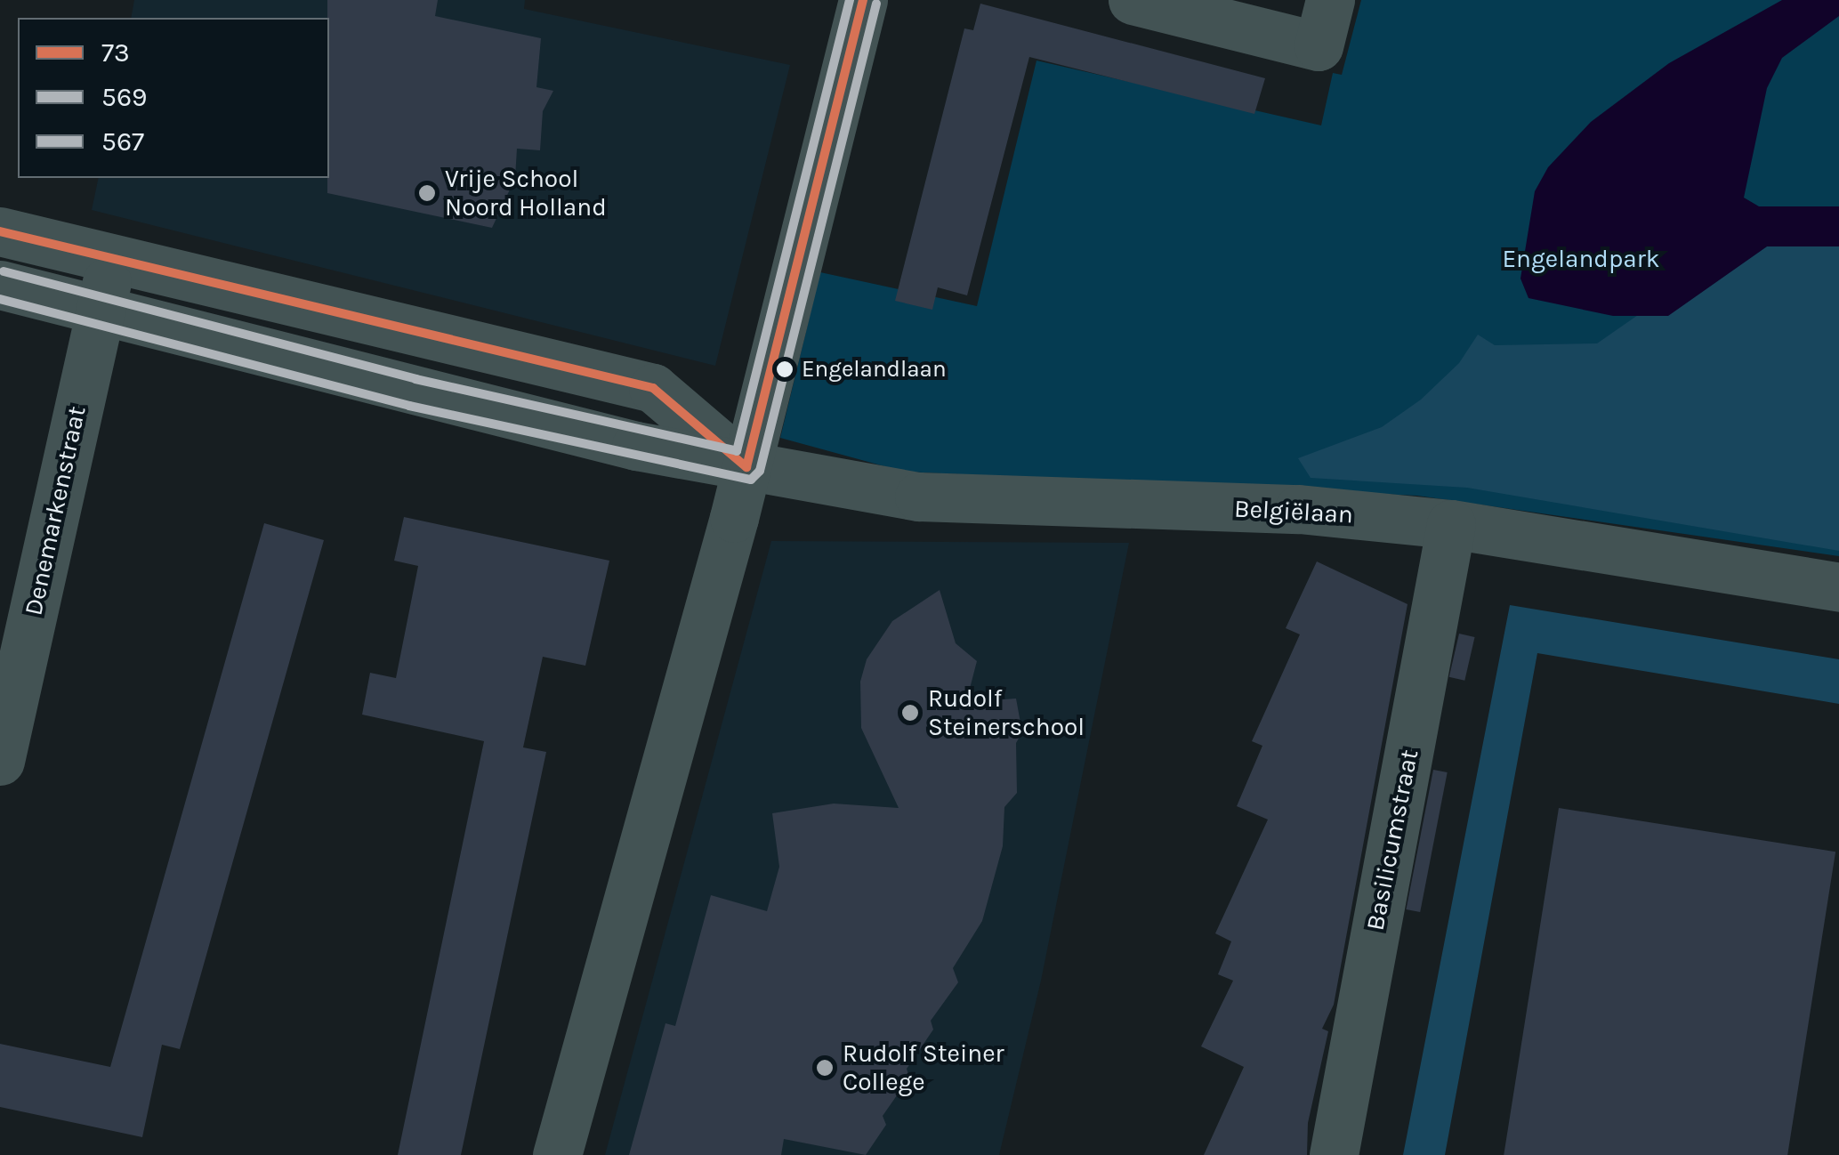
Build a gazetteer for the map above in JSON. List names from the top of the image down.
{
  "streets": {
    "street": ["Denemarkenstraat", "Belgiëlaan", "Basilicumstraat"]
  },
  "crossings": [
    ["Denemarkenstraat", "Belgiëlaan"],
    ["Belgiëlaan", "Basilicumstraat"]
  ],
  "parks": ["Engelandpark"],
  "places": [
    "Vrije School Noord Holland",
    "Engelandlaan",
    "Rudolf Steinerschool",
    "Rudolf Steiner College"
  ],
  "lines": ["transit line 73", "transit line 567", "transit line 569"],
  "legend": ["73", "569", "567"]
}
